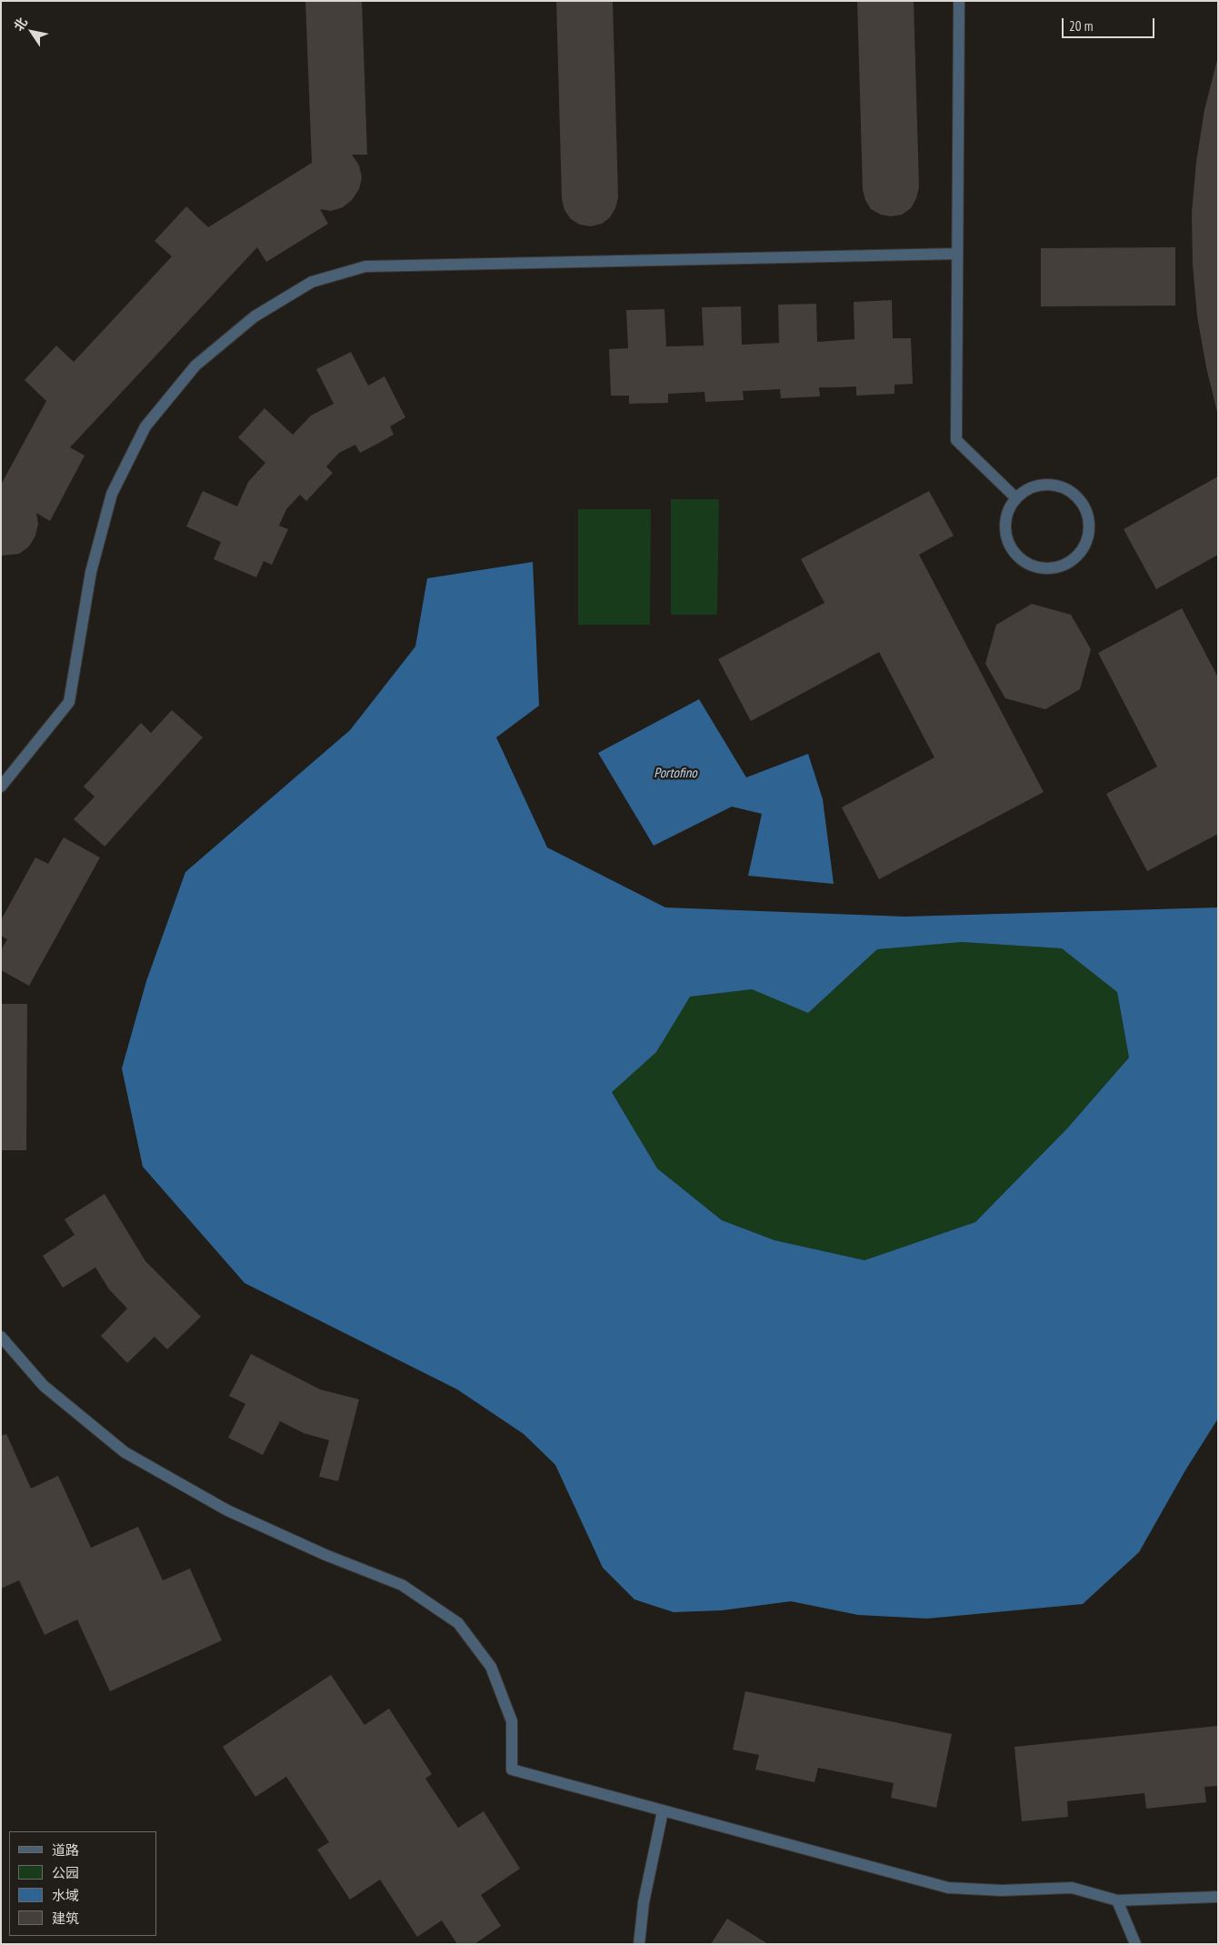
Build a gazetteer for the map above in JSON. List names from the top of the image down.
{
  "water": ["Portofino"],
  "legend": [
    "道路",
    "公园",
    "水域",
    "建筑"
  ],
  "scale_bar": "20 m",
  "north": "top left"
}
